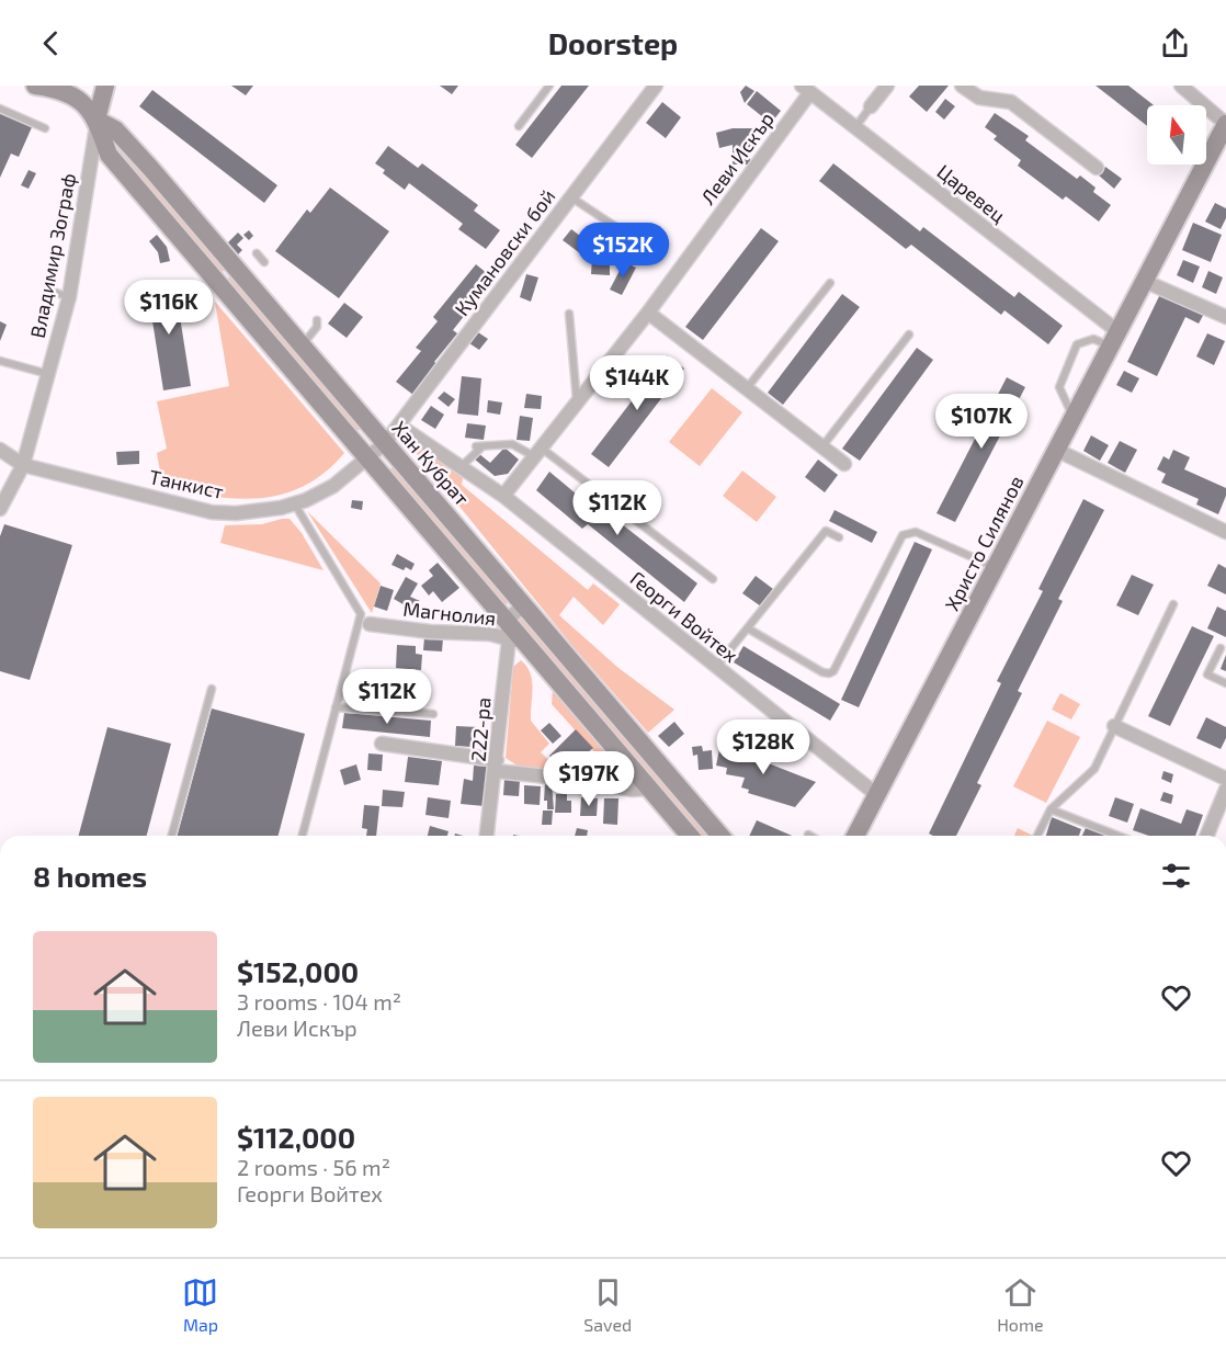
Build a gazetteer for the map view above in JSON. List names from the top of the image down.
{
  "streets": {
    "street": [
      "Леви Искър",
      "Царевец",
      "Кумановски бой",
      "Владимир Зограф",
      "Хан Кубрат",
      "Танкист",
      "Христо Силянов",
      "Магнолия",
      "Георги Войтех",
      "222-ра"
    ]
  },
  "crossings": [
    ["Леви Искър", "Царевец"],
    ["Леви Искър", "Георги Войтех"],
    ["Царевец", "Христо Силянов"],
    ["Кумановски бой", "Хан Кубрат"],
    ["Кумановски бой", "Танкист"],
    ["Кумановски бой", "Георги Войтех"],
    ["Владимир Зограф", "Хан Кубрат"],
    ["Владимир Зограф", "Танкист"],
    ["Хан Кубрат", "Танкист"],
    ["Хан Кубрат", "Магнолия"],
    ["Хан Кубрат", "222-ра"],
    ["Христо Силянов", "Георги Войтех"],
    ["Магнолия", "222-ра"]
  ],
  "north": "top",
  "page": {
    "header": "Doorstep",
    "price": [
      "$152K",
      "$116K",
      "$144K",
      "$107K",
      "$112K",
      "$112K",
      "$128K",
      "$197K"
    ],
    "heading": "8 homes",
    "list": [
      {
        "name": "$152,000",
        "note": "3 rooms · 104 m² · Леви Искър"
      },
      {
        "name": "$112,000",
        "note": "2 rooms · 56 m² · Георги Войтех"
      }
    ],
    "tabs": ["Map", "Saved", "Home"]
  }
}
